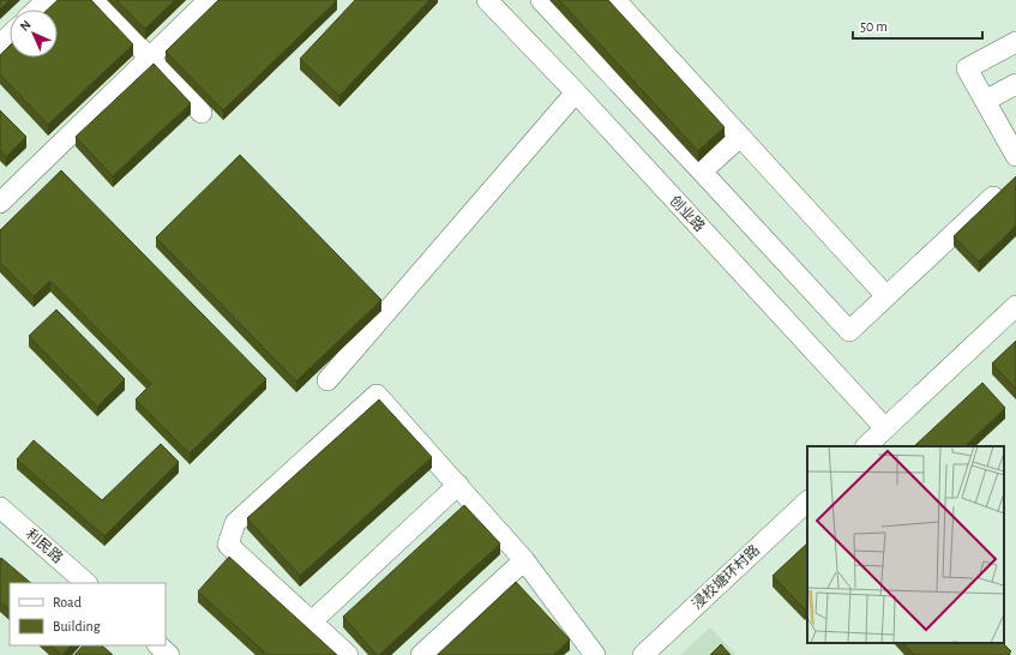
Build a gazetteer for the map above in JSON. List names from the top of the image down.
{
  "streets": {
    "street": ["创业路", "利民路", "浸校塘环村路"]
  },
  "legend": ["Road", "Building"],
  "scale_bar": "50 m",
  "north": "top left"
}
